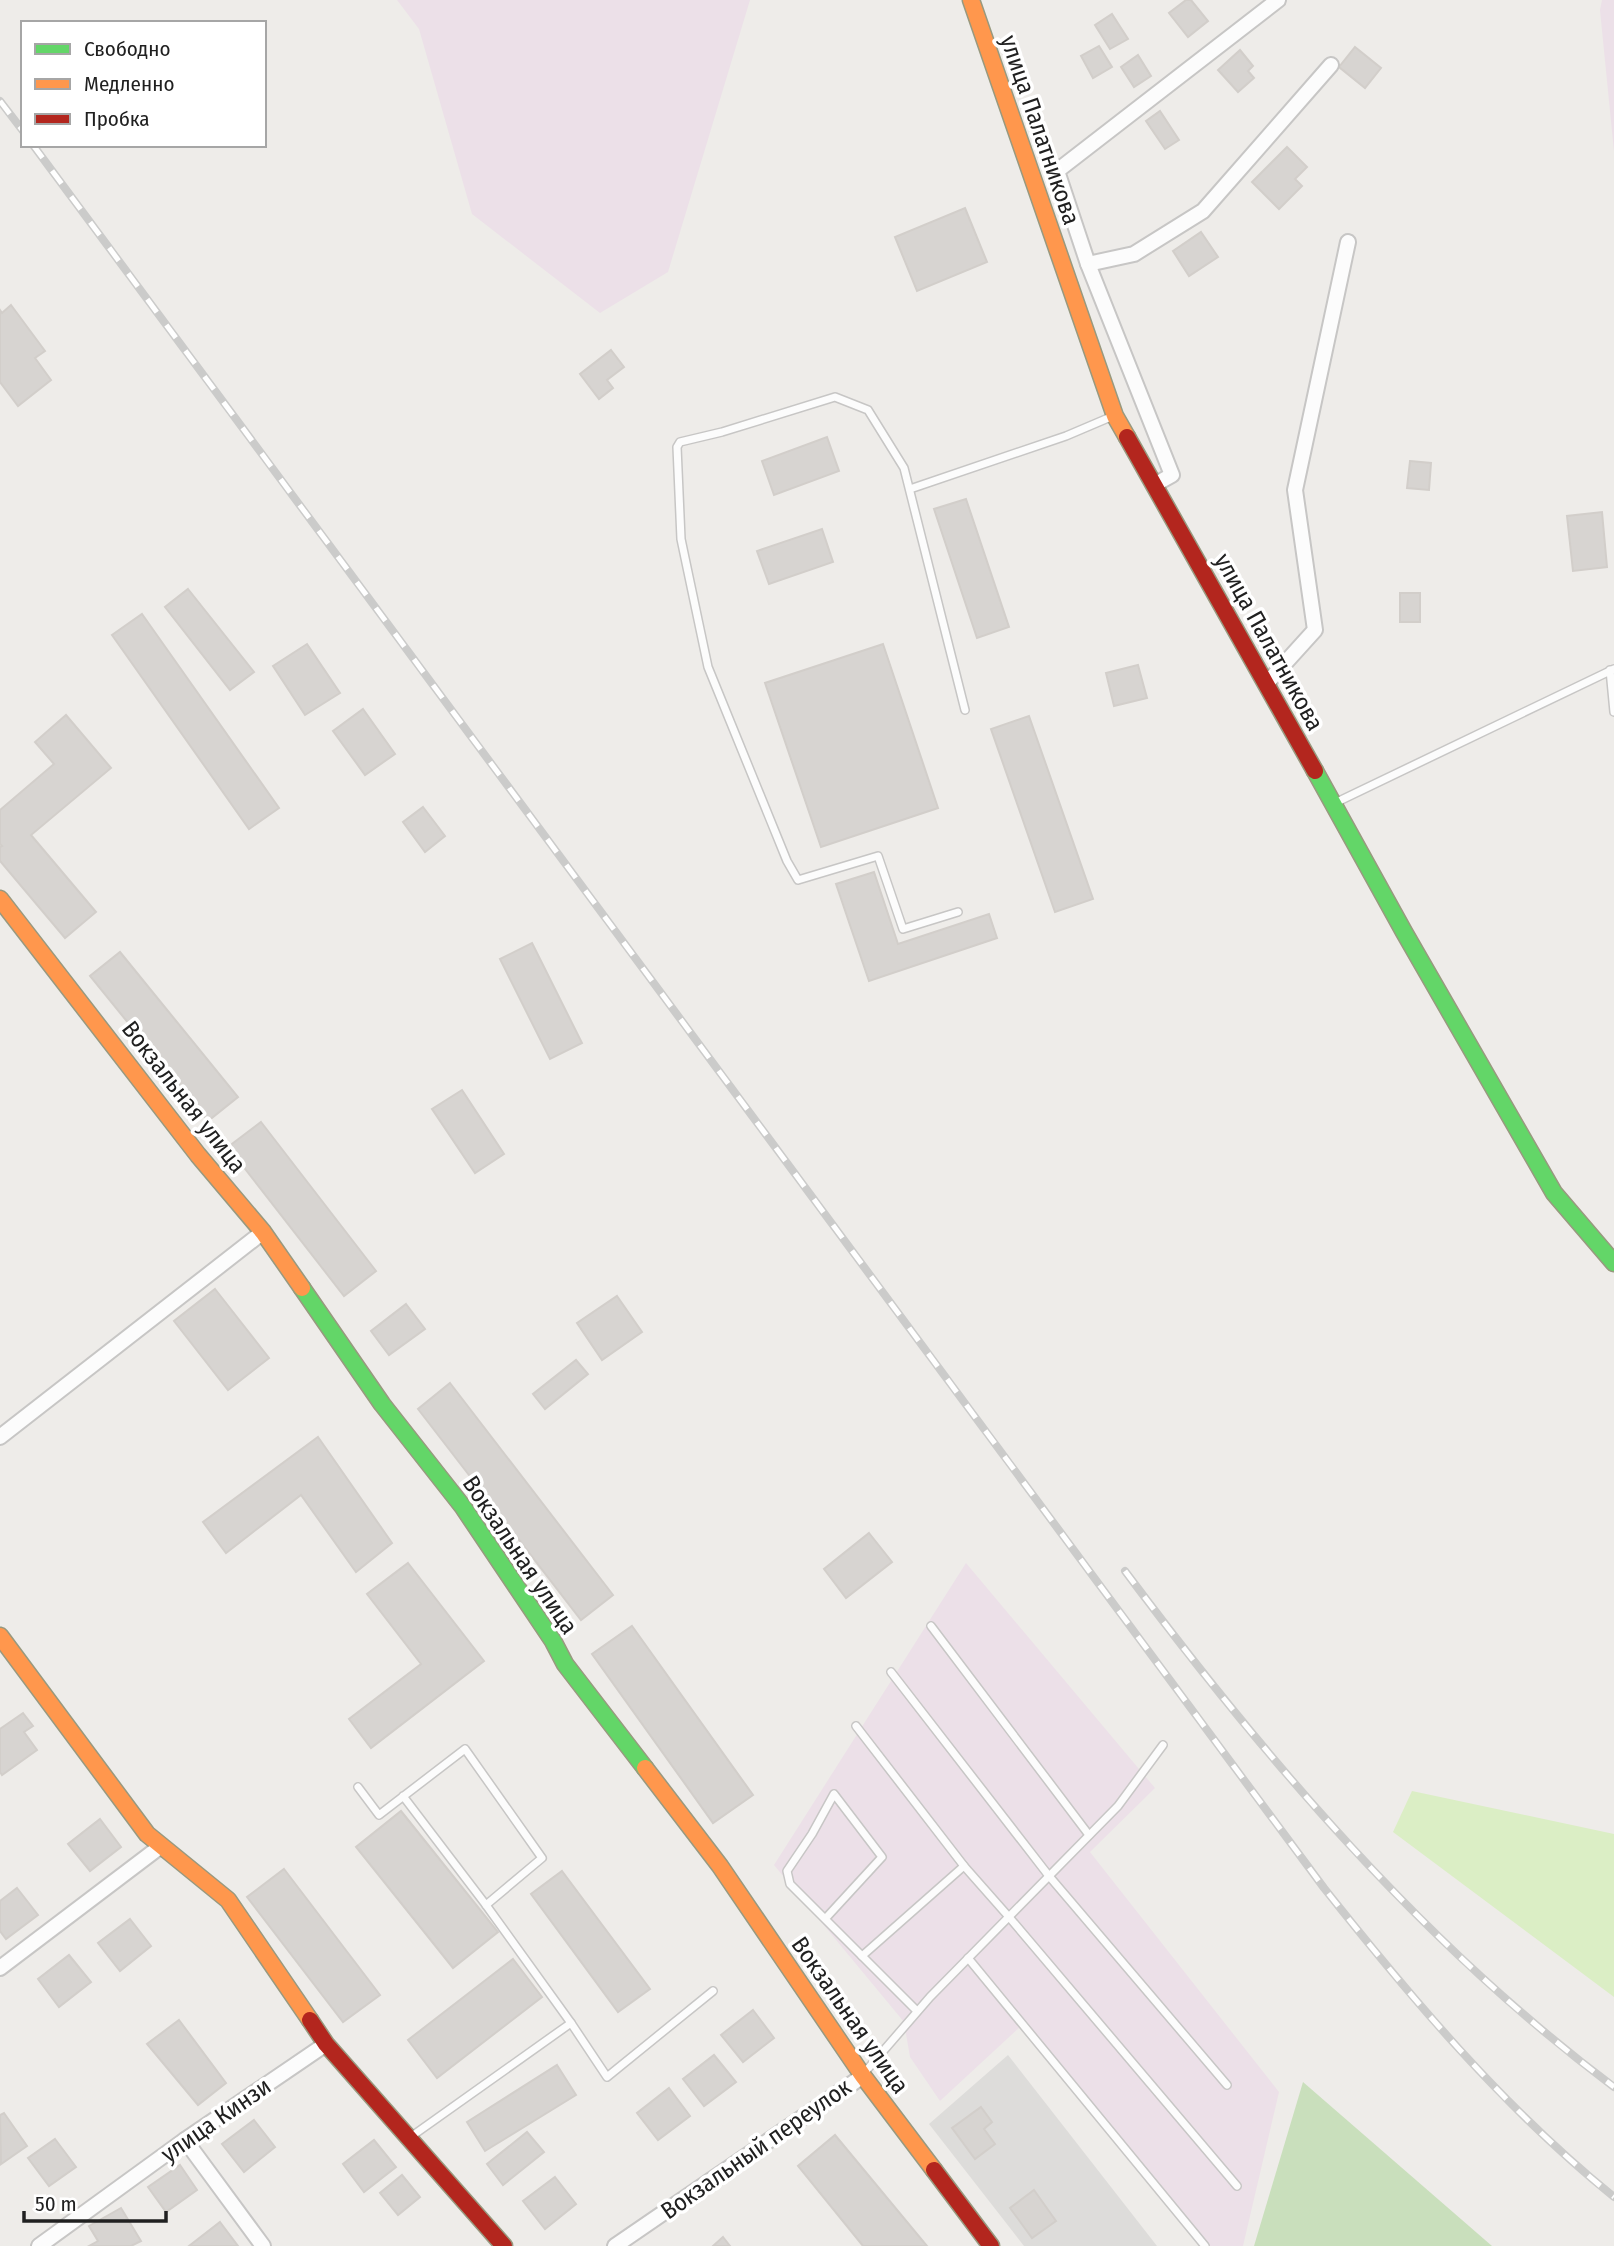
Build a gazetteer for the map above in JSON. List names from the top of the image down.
{
  "streets": {
    "street": [
      "улица Палатникова",
      "Вокзальная улица",
      "улица Кинзи",
      "Вокзальный переулок"
    ]
  },
  "crossings": [
    ["Вокзальная улица", "Вокзальный переулок"]
  ],
  "legend": ["Свободно", "Медленно", "Пробка"],
  "scale_bar": "50 m"
}
